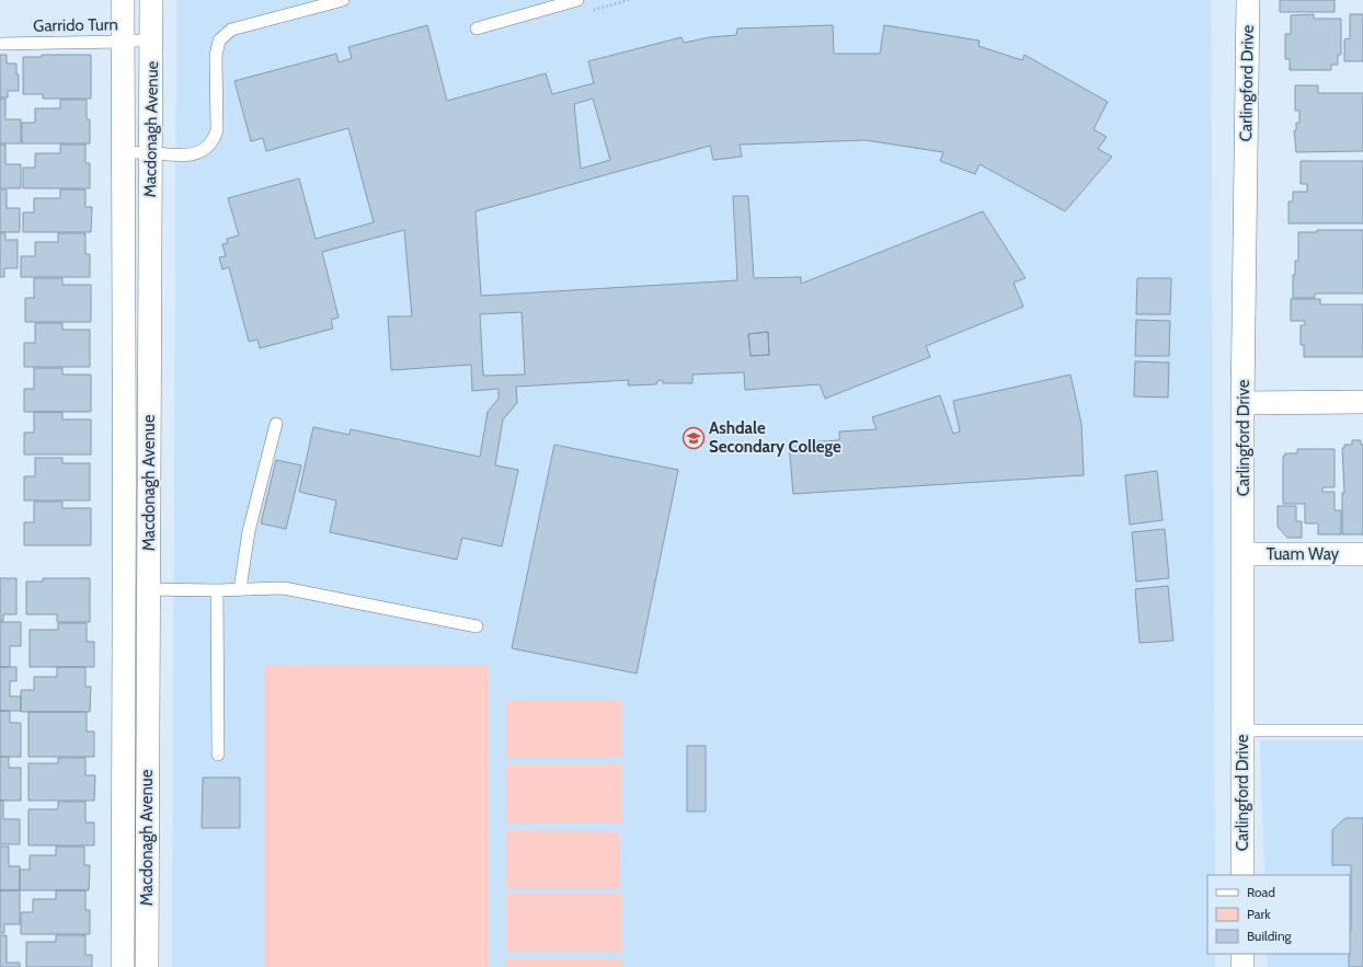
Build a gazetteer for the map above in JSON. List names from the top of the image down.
{
  "streets": {
    "street": ["Carlingford Drive", "Macdonagh Avenue", "Tuam Way"],
    "lane": ["Garrido Turn"]
  },
  "crossings": [
    ["Garrido Turn", "Macdonagh Avenue"],
    ["Carlingford Drive", "Tuam Way"]
  ],
  "places": {
    "school or university": ["Ashdale Secondary College"]
  },
  "legend": ["Road", "Park", "Building"]
}
